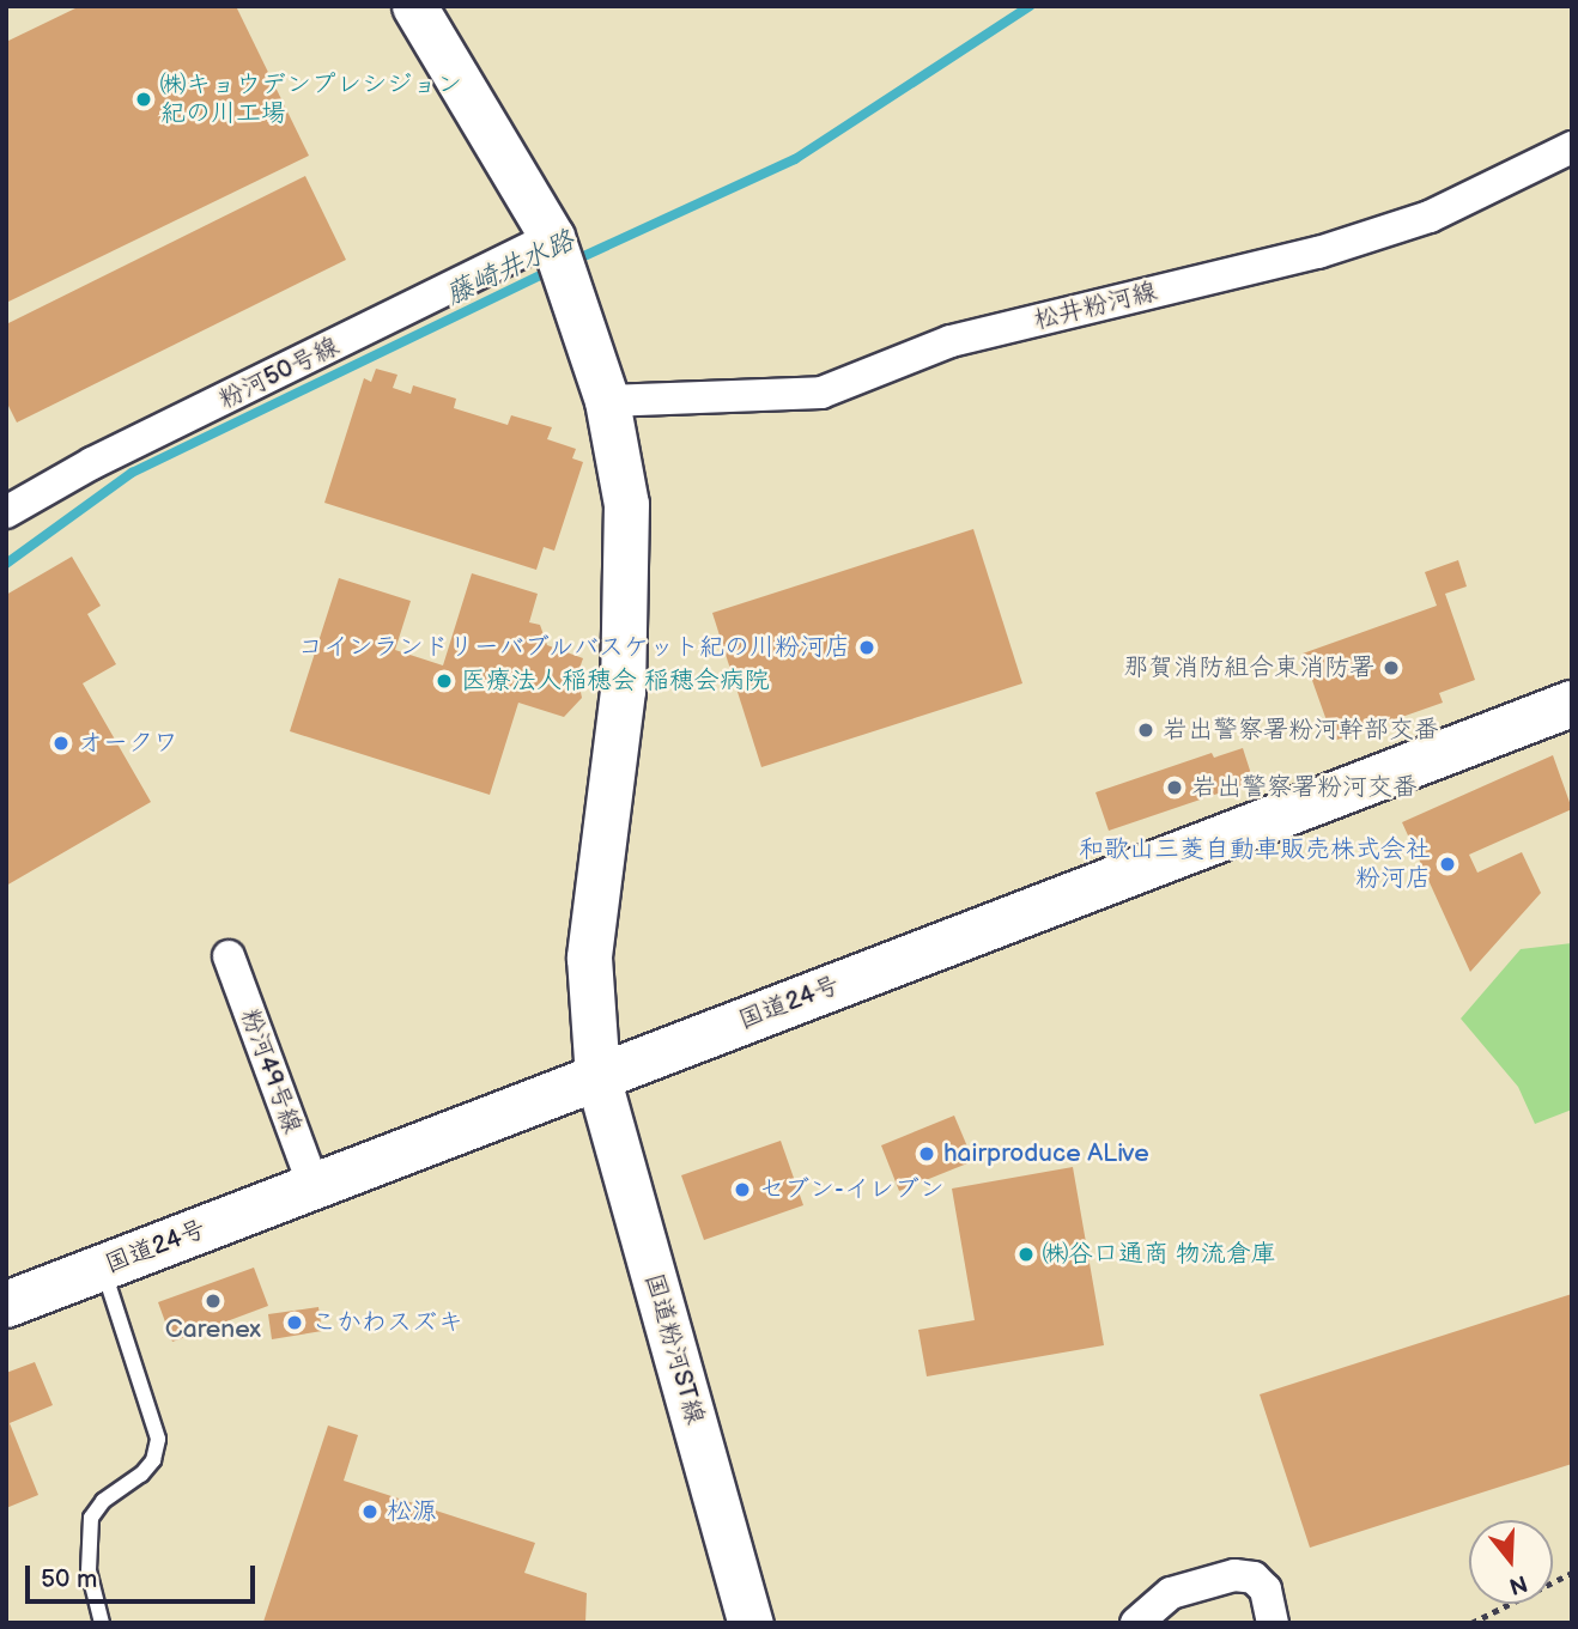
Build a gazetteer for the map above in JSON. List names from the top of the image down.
{
  "streets": {
    "highway": ["国道24号"],
    "street": [
      "松井粉河線",
      "粉河50号線",
      "粉河49号線",
      "国道粉河ST線"
    ]
  },
  "crossings": [
    ["松井粉河線", "国道粉河ST線"],
    ["粉河50号線", "国道粉河ST線"],
    ["国道24号", "粉河49号線"],
    ["国道24号", "国道粉河ST線"]
  ],
  "water": ["藤崎井水路"],
  "places": [
    "㈱キョウデンプレシジョン 紀の川工場",
    "コインランドリーバブルバスケット紀の川粉河店",
    "那賀消防組合東消防署",
    "医療法人稲穂会 稲穂会病院",
    "岩出警察署粉河幹部交番",
    "オークワ",
    "岩出警察署粉河交番",
    "和歌山三菱自動車販売株式会社 粉河店",
    "hairproduce ALive",
    "セブン-イレブン",
    "㈱谷口通商 物流倉庫",
    "Carenex",
    "こかわスズキ",
    "松源"
  ],
  "scale_bar": "50 m",
  "north": "bottom"
}
